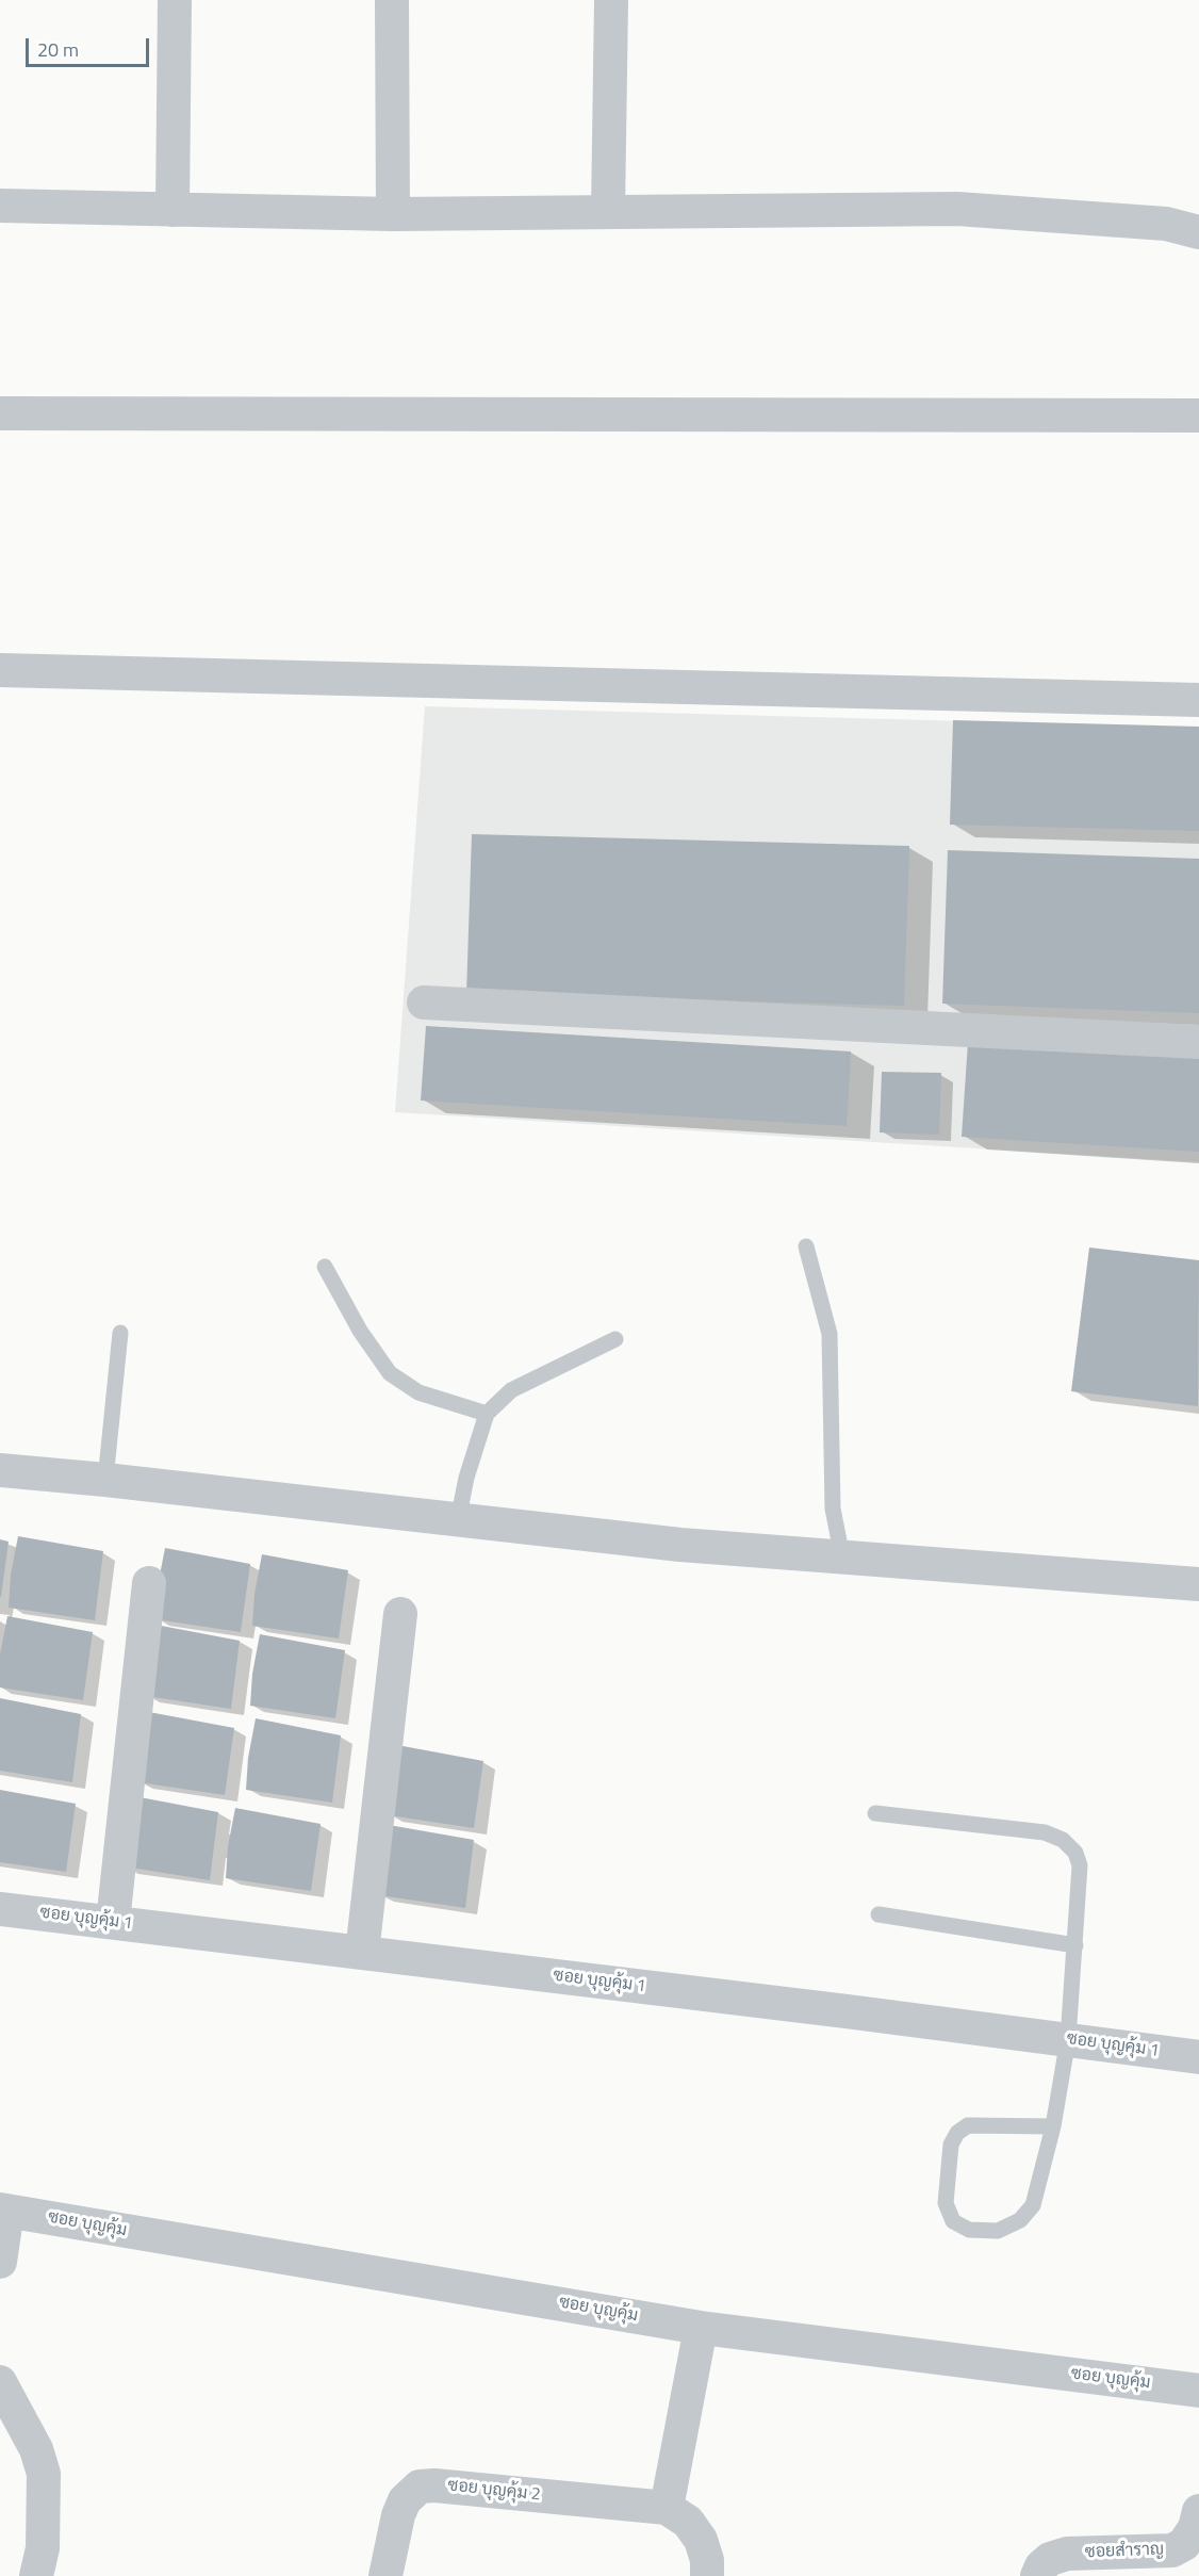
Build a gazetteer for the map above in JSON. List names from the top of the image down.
{
  "streets": {
    "street": [
      "ซอย บุญคุ้ม 1",
      "ซอย บุญคุ้ม",
      "ซอย บุญคุ้ม 2",
      "ซอยสำราญ"
    ]
  },
  "scale_bar": "20 m"
}
